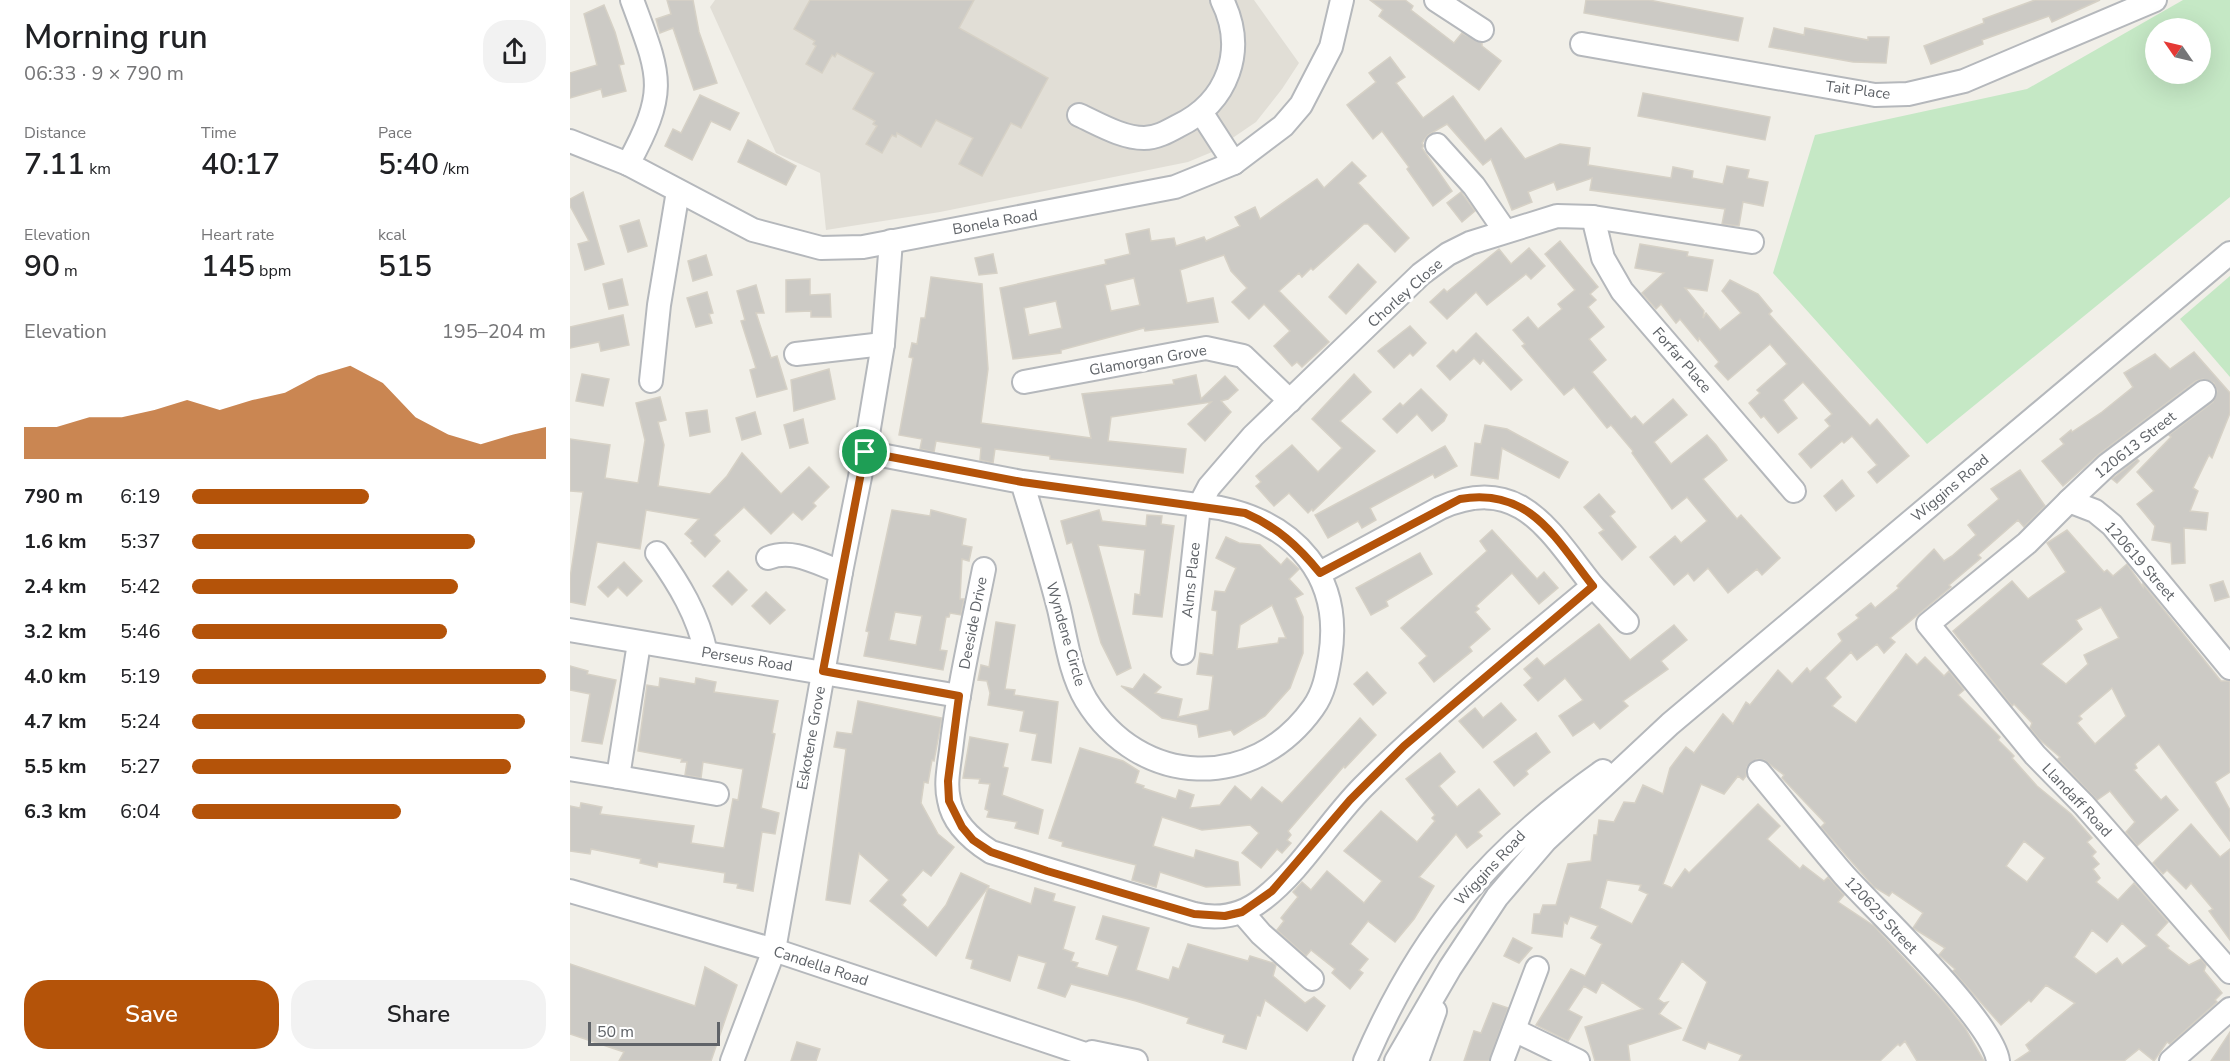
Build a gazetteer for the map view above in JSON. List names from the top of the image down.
{
  "streets": {
    "street": [
      "Tait Place",
      "Bonela Road",
      "Chorley Close",
      "Glamorgan Grove",
      "Forfar Place",
      "120613 Street",
      "Wiggins Road",
      "120619 Street",
      "Alms Place",
      "Deeside Drive",
      "Wyndene Circle",
      "Perseus Road",
      "Eskotene Grove",
      "Llandaff Road",
      "120625 Street",
      "Candella Road"
    ]
  },
  "crossings": [
    ["Bonela Road", "Eskotene Grove"],
    ["Chorley Close", "Glamorgan Grove"],
    ["Chorley Close", "Forfar Place"],
    ["Chorley Close", "Alms Place"],
    ["Chorley Close", "Wyndene Circle"],
    ["120613 Street", "120619 Street"],
    ["120613 Street", "Llandaff Road"],
    ["120619 Street", "Llandaff Road"],
    ["Alms Place", "Wyndene Circle"],
    ["Deeside Drive", "Perseus Road"],
    ["Wyndene Circle", "Eskotene Grove"],
    ["Perseus Road", "Eskotene Grove"],
    ["Eskotene Grove", "Candella Road"]
  ],
  "scale_bar": "50 m",
  "north": "top left",
  "page": {
    "heading": ["Morning run", "06:33 · 9 × 790 m"],
    "stats": [
      ["Distance", "7.11 km"],
      ["Time", "40:17"],
      ["Pace", "5:40 /km"],
      ["Elevation", "90 m"],
      ["Heart rate", "145 bpm"],
      ["kcal", "515"]
    ],
    "chart": ["Elevation", "195–204 m"],
    "list": [
      {
        "name": "790 m",
        "note": "6:19"
      },
      {
        "name": "1.6 km",
        "note": "5:37"
      },
      {
        "name": "2.4 km",
        "note": "5:42"
      },
      {
        "name": "3.2 km",
        "note": "5:46"
      },
      {
        "name": "4.0 km",
        "note": "5:19"
      },
      {
        "name": "4.7 km",
        "note": "5:24"
      },
      {
        "name": "5.5 km",
        "note": "5:27"
      },
      {
        "name": "6.3 km",
        "note": "6:04"
      }
    ],
    "buttons": ["Save", "Share"],
    "scale": "50 m"
  }
}
